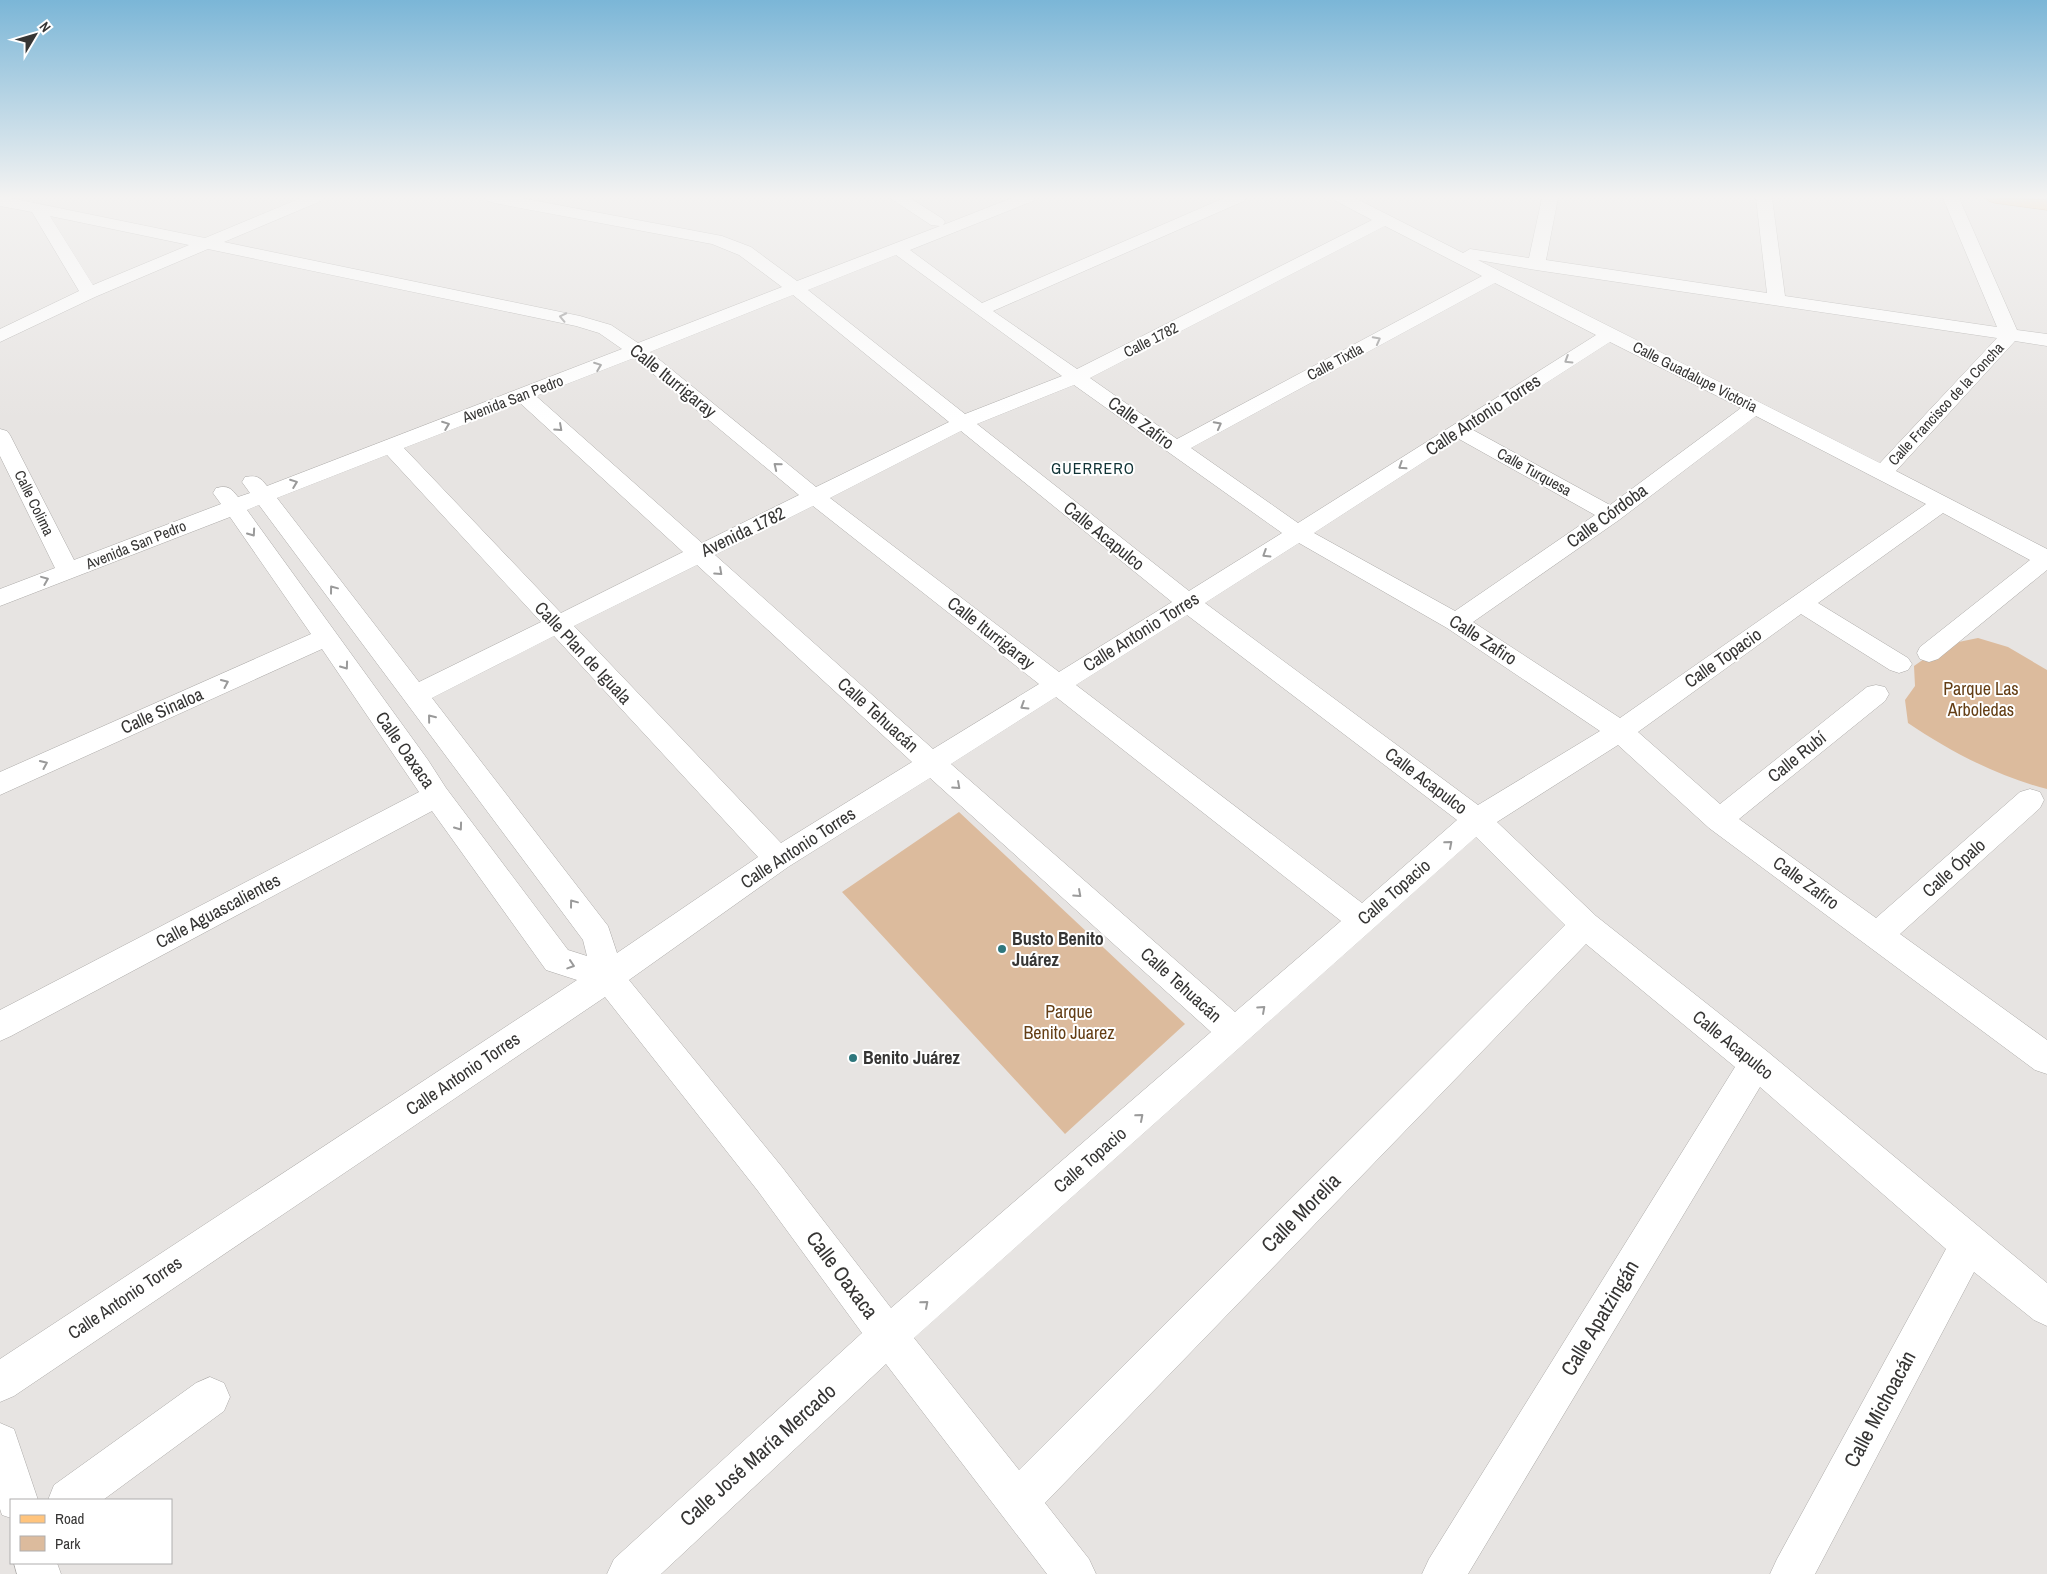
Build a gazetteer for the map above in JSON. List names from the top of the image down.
{
  "streets": {
    "street": [
      "Calle 1782",
      "Calle Tixtla",
      "Calle Guadalupe Victoria",
      "Calle Iturrigaray",
      "Avenida San Pedro",
      "Calle Francisco de la Concha",
      "Calle Antonio Torres",
      "Calle Zafiro",
      "Calle Turquesa",
      "Calle Colima",
      "Calle Córdoba",
      "Avenida 1782",
      "Calle Acapulco",
      "Calle Plan de Iguala",
      "Calle Topacio",
      "Calle Sinaloa",
      "Calle Tehuacán",
      "Calle Oaxaca",
      "Calle Rubí",
      "Calle Ópalo",
      "Calle Aguascalientes",
      "Calle Morelia",
      "Calle Apatzingán",
      "Calle Michoacán",
      "Calle José María Mercado"
    ]
  },
  "crossings": [
    ["Calle 1782", "Calle Zafiro"],
    ["Calle 1782", "Avenida 1782"],
    ["Calle Tixtla", "Calle Guadalupe Victoria"],
    ["Calle Tixtla", "Calle Zafiro"],
    ["Calle Guadalupe Victoria", "Calle Francisco de la Concha"],
    ["Calle Guadalupe Victoria", "Calle Antonio Torres"],
    ["Calle Guadalupe Victoria", "Calle Córdoba"],
    ["Calle Guadalupe Victoria", "Calle Topacio"],
    ["Calle Iturrigaray", "Avenida San Pedro"],
    ["Calle Iturrigaray", "Calle Antonio Torres"],
    ["Calle Iturrigaray", "Avenida 1782"],
    ["Calle Iturrigaray", "Calle Topacio"],
    ["Avenida San Pedro", "Calle Colima"],
    ["Avenida San Pedro", "Calle Acapulco"],
    ["Avenida San Pedro", "Calle Plan de Iguala"],
    ["Avenida San Pedro", "Calle Tehuacán"],
    ["Avenida San Pedro", "Calle Oaxaca"],
    ["Calle Antonio Torres", "Calle Zafiro"],
    ["Calle Antonio Torres", "Calle Turquesa"],
    ["Calle Antonio Torres", "Calle Acapulco"],
    ["Calle Antonio Torres", "Calle Plan de Iguala"],
    ["Calle Antonio Torres", "Calle Tehuacán"],
    ["Calle Antonio Torres", "Calle Oaxaca"],
    ["Calle Zafiro", "Calle Córdoba"],
    ["Calle Zafiro", "Avenida 1782"],
    ["Calle Zafiro", "Calle Topacio"],
    ["Calle Zafiro", "Calle Rubí"],
    ["Calle Zafiro", "Calle Ópalo"],
    ["Calle Turquesa", "Calle Córdoba"],
    ["Avenida 1782", "Calle Acapulco"],
    ["Avenida 1782", "Calle Plan de Iguala"],
    ["Avenida 1782", "Calle Tehuacán"],
    ["Avenida 1782", "Calle Oaxaca"],
    ["Calle Acapulco", "Calle Topacio"],
    ["Calle Acapulco", "Calle Morelia"],
    ["Calle Acapulco", "Calle Apatzingán"],
    ["Calle Acapulco", "Calle Michoacán"],
    ["Calle Topacio", "Calle Tehuacán"],
    ["Calle Topacio", "Calle Oaxaca"],
    ["Calle Topacio", "Calle José María Mercado"],
    ["Calle Sinaloa", "Calle Oaxaca"],
    ["Calle Oaxaca", "Calle Aguascalientes"],
    ["Calle Oaxaca", "Calle Morelia"],
    ["Calle Oaxaca", "Calle José María Mercado"]
  ],
  "one_way": [
    "Calle Tixtla",
    "Calle Iturrigaray",
    "Calle Topacio",
    "Calle Sinaloa",
    "Calle Tehuacán"
  ],
  "districts": ["GUERRERO"],
  "parks": ["Parque Las Arboledas", "Parque Benito Juarez"],
  "places": ["Busto Benito Juárez", "Benito Juárez"],
  "legend": ["Road", "Park"],
  "north": "top right"
}
